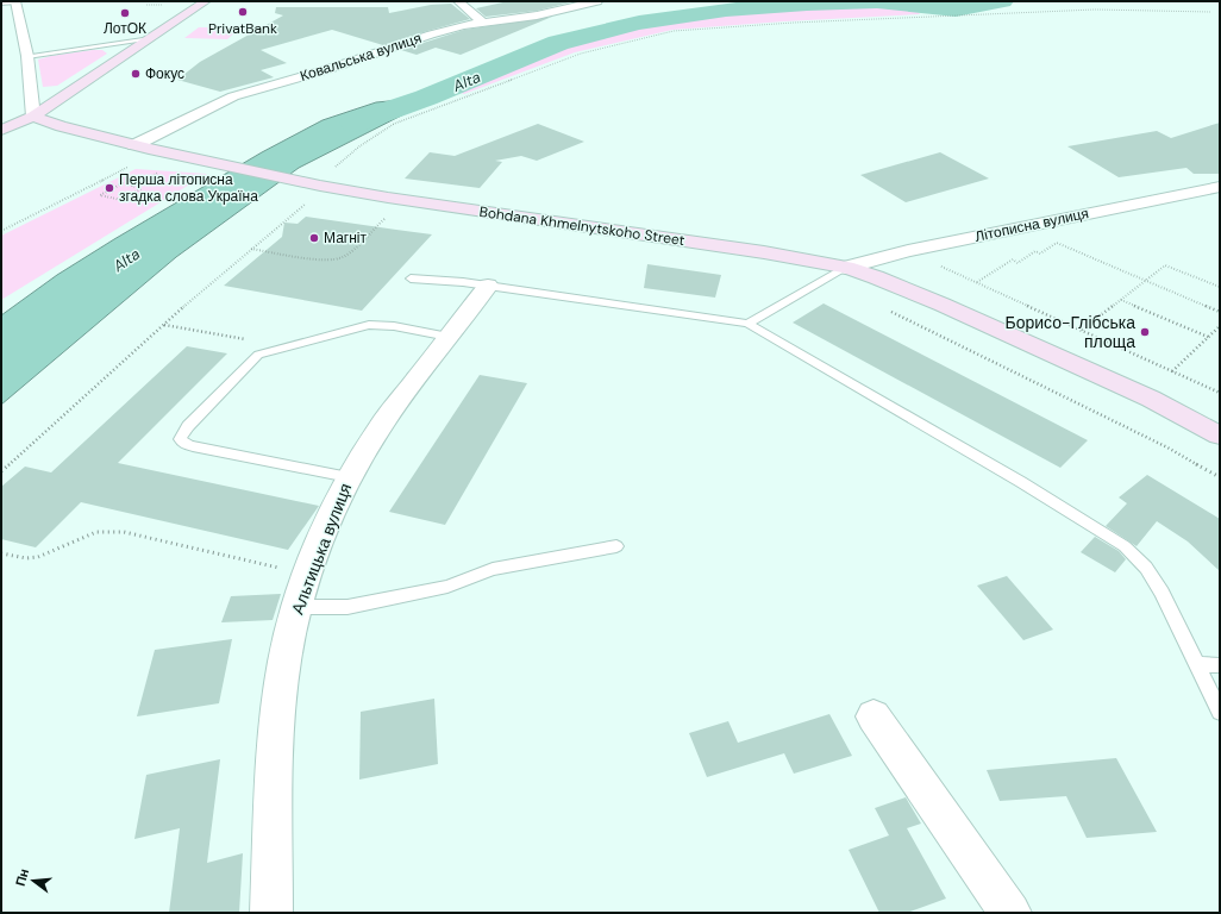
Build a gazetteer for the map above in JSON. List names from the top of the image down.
{
  "streets": {
    "main road": ["Bohdana Khmelnytskoho Street"],
    "street": ["Ковальська вулиця", "Літописна вулиця", "Альтицька вулиця"]
  },
  "crossings": [
    ["Ковальська вулиця", "Bohdana Khmelnytskoho Street"],
    ["Літописна вулиця", "Bohdana Khmelnytskoho Street"]
  ],
  "water": ["Alta"],
  "places": [
    "PrivatBank",
    "ЛотОК",
    "Фокус",
    "Перша літописна згадка слова Україна",
    "Магніт",
    "Борисо-Глібська площа"
  ],
  "north": "left"
}
